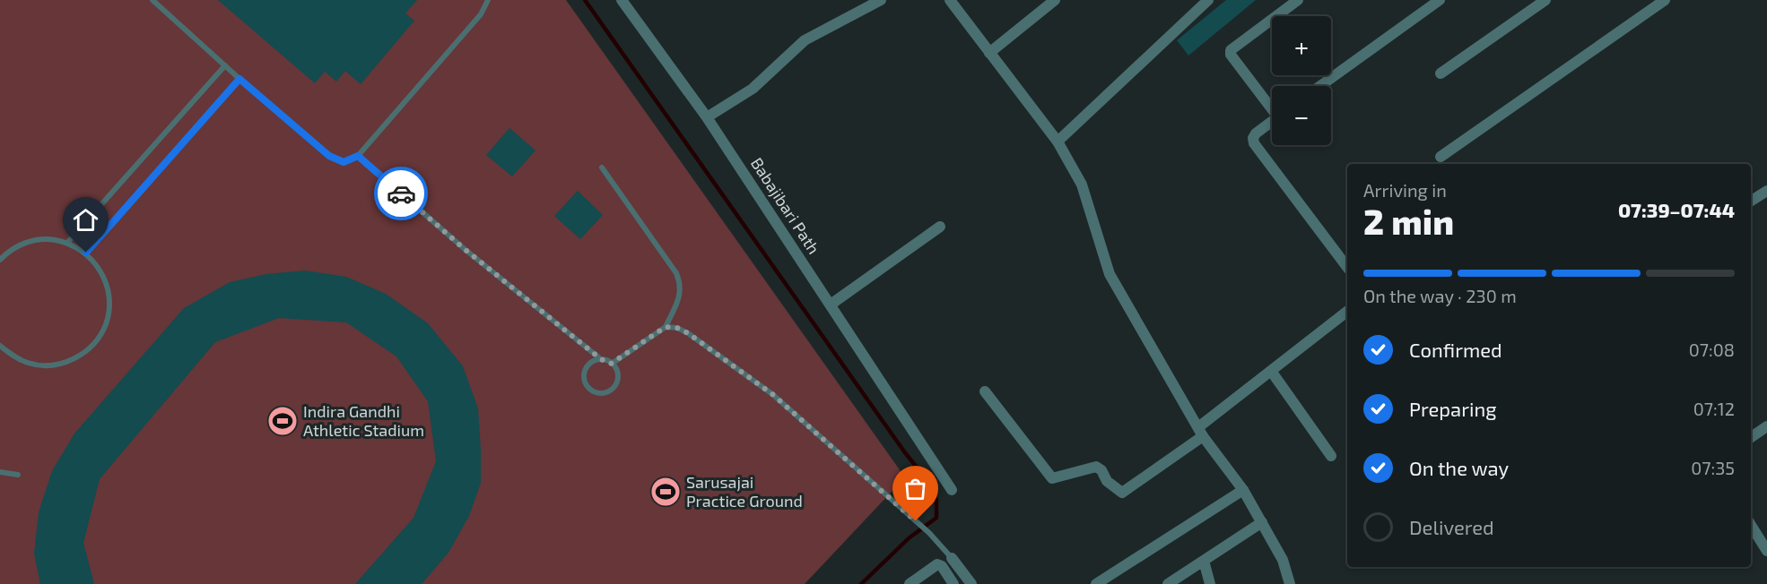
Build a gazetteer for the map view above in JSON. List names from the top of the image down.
{
  "streets": {
    "street": ["Babajibari Path"]
  },
  "places": {
    "sports": ["Indira Gandhi Athletic Stadium", "Sarusajai Practice Ground"]
  },
  "page": {
    "map_buttons": ["+", "−"],
    "heading": ["2 min", "Arriving in", "07:39–07:44"],
    "bar": "On the way · 230 m",
    "list": [
      ["Confirmed", "07:08"],
      ["Preparing", "07:12"],
      ["On the way", "07:35"],
      "Delivered"
    ]
  }
}
